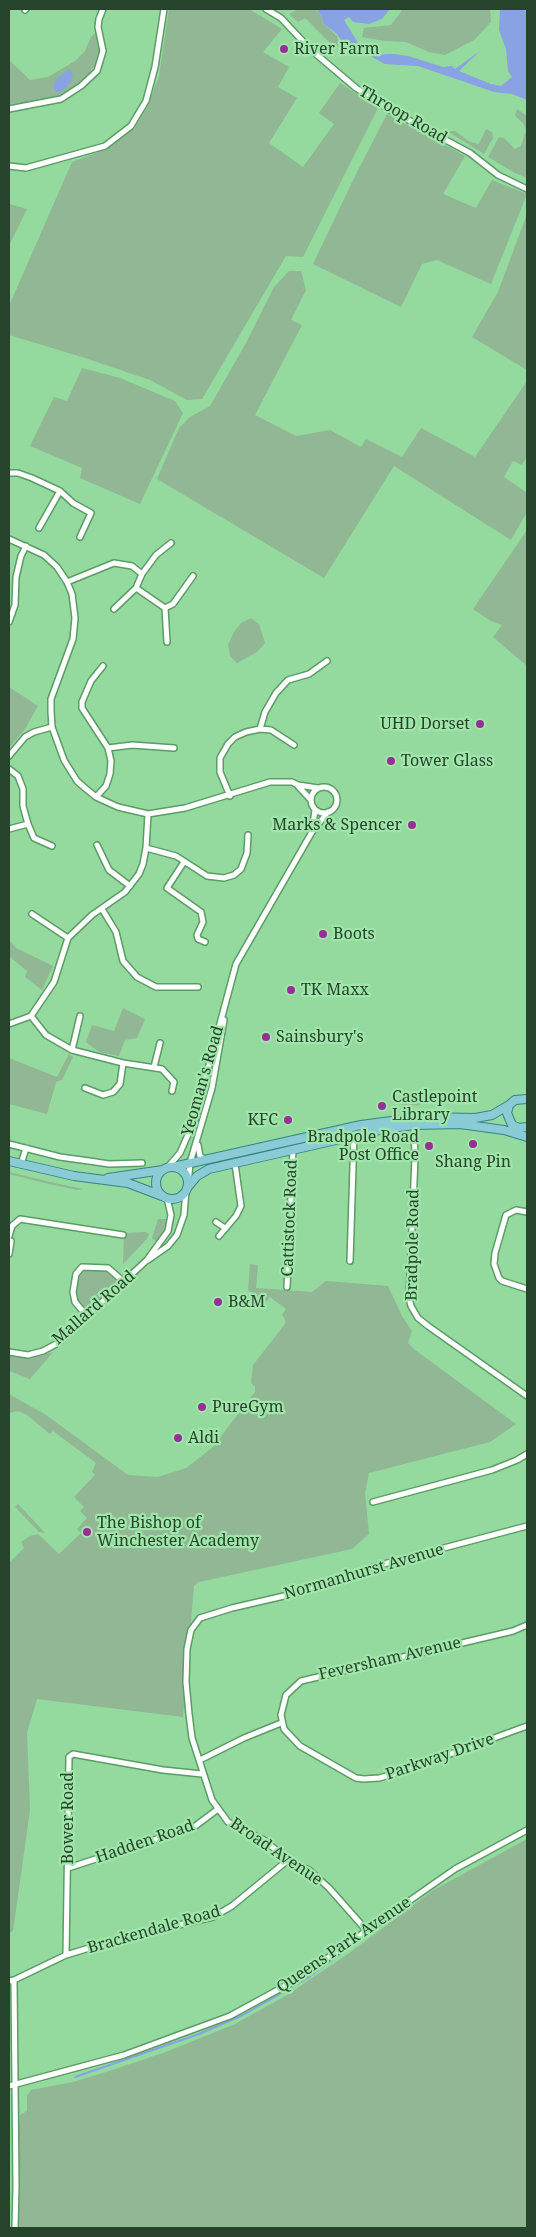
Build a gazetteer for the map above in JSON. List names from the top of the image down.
{
  "streets": {
    "street": [
      "Throop Road",
      "Yeoman's Road",
      "Cattistock Road",
      "Bradpole Road",
      "Mallard Road",
      "Normanhurst Avenue",
      "Feversham Avenue",
      "Parkway Drive",
      "Bower Road",
      "Hadden Road",
      "Broad Avenue",
      "Brackendale Road",
      "Queens Park Avenue"
    ]
  },
  "crossings": [
    ["Yeoman's Road", "Mallard Road"],
    ["Normanhurst Avenue", "Broad Avenue"],
    ["Feversham Avenue", "Parkway Drive"],
    ["Bower Road", "Hadden Road"],
    ["Bower Road", "Broad Avenue"],
    ["Bower Road", "Brackendale Road"],
    ["Hadden Road", "Broad Avenue"],
    ["Broad Avenue", "Brackendale Road"],
    ["Broad Avenue", "Queens Park Avenue"]
  ],
  "places": [
    "River Farm",
    "UHD Dorset",
    "Tower Glass",
    "Marks & Spencer",
    "Boots",
    "TK Maxx",
    "Sainsbury's",
    "Castlepoint Library",
    "KFC",
    "Shang Pin",
    "Bradpole Road Post Office",
    "B&M",
    "PureGym",
    "Aldi",
    "The Bishop of Winchester Academy"
  ]
}
